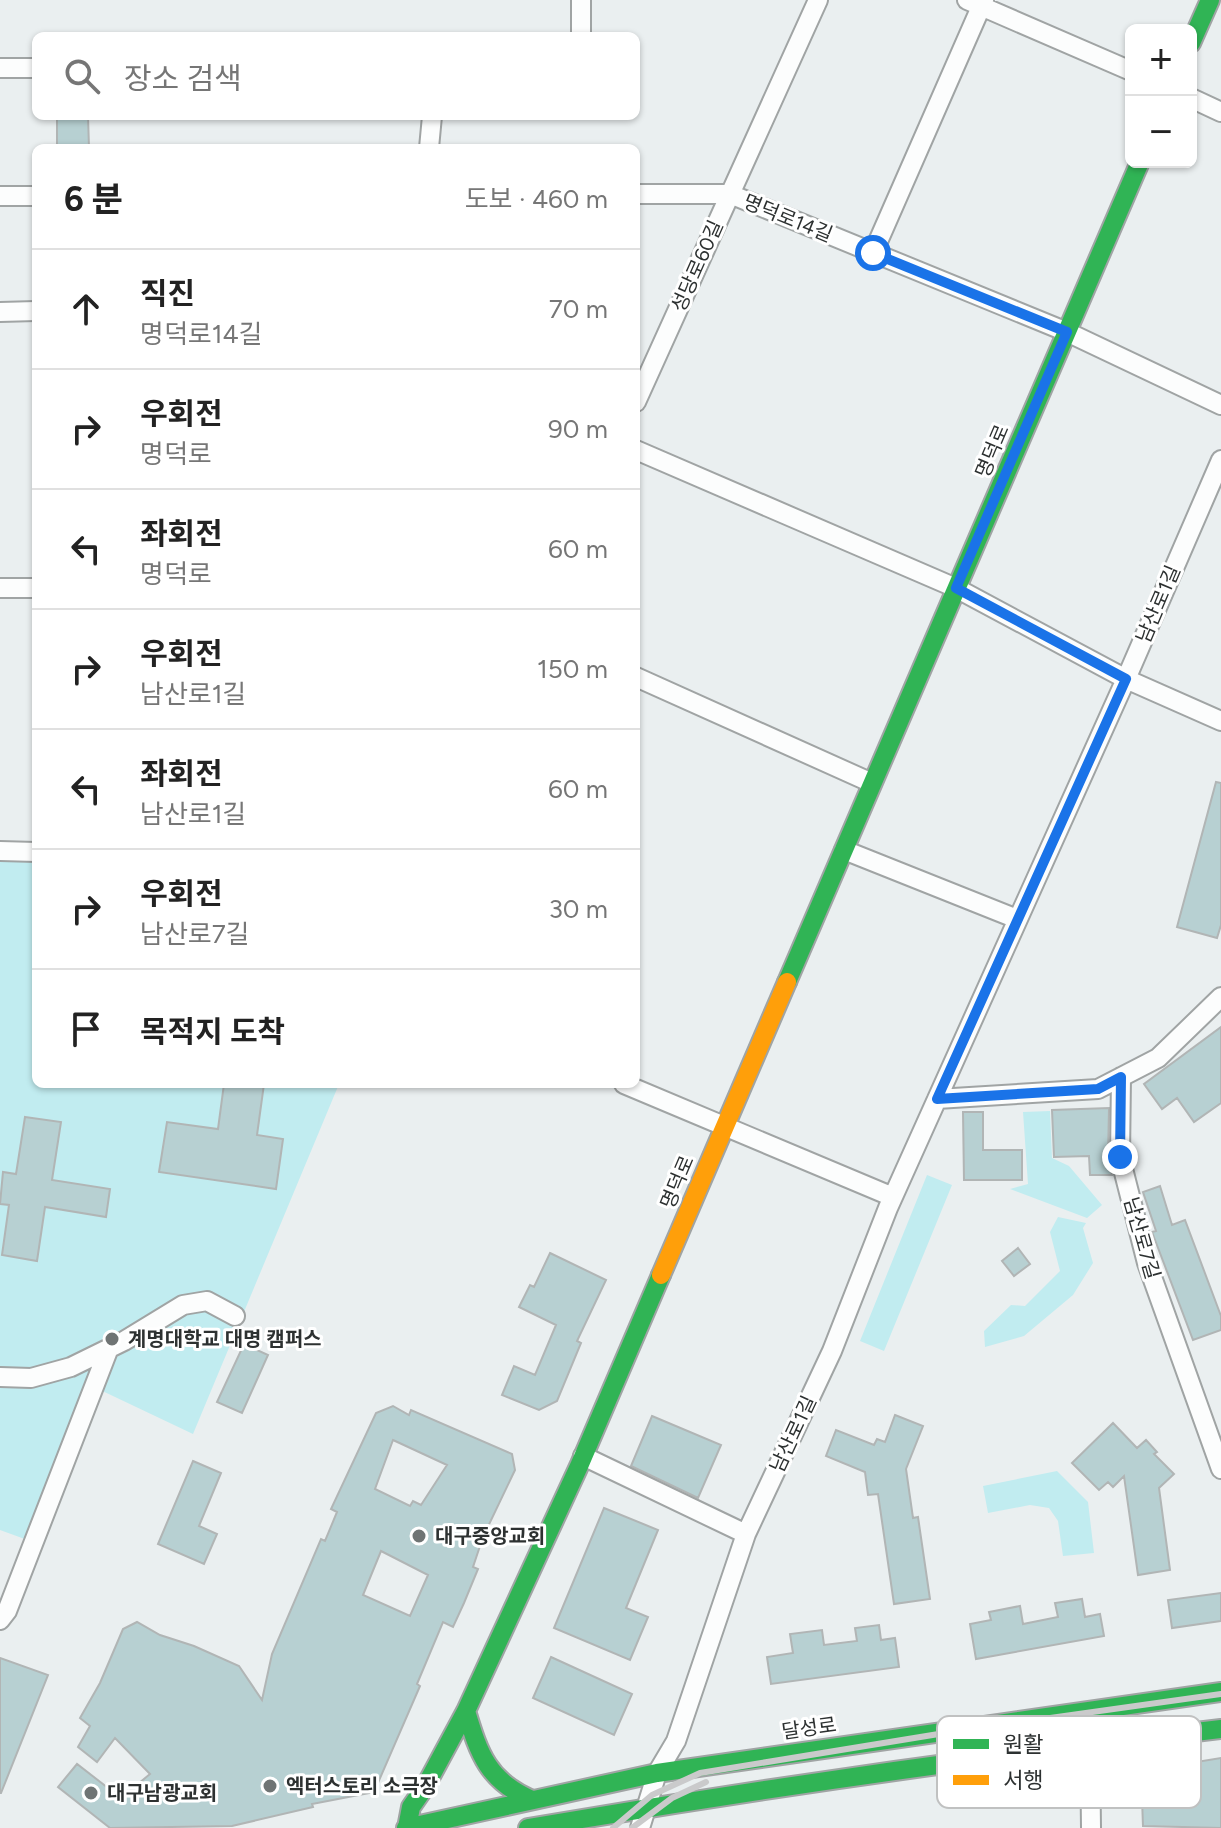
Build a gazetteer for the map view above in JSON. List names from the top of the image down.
{
  "streets": {
    "main road": ["명덕로", "달성로"],
    "street": [
      "명덕로14길",
      "성당로60길",
      "남산로1길",
      "남산로7길"
    ]
  },
  "crossings": [
    ["명덕로14길", "성당로60길"],
    ["명덕로14길", "명덕로"],
    ["명덕로", "달성로"],
    ["남산로1길", "달성로"]
  ],
  "places": [
    "계명대학교 대명 캠퍼스",
    "대구중앙교회",
    "엑터스토리 소극장",
    "대구남광교회"
  ],
  "legend": ["원활", "서행"],
  "page": {
    "map_buttons": ["+", "−"],
    "search": "장소 검색",
    "heading": ["6 분", "도보 · 460 m"],
    "list": [
      ["직진", "명덕로14길", "70 m"],
      ["우회전", "명덕로", "90 m"],
      ["좌회전", "명덕로", "60 m"],
      ["우회전", "남산로1길", "150 m"],
      ["좌회전", "남산로1길", "60 m"],
      ["우회전", "남산로7길", "30 m"],
      "목적지 도착"
    ]
  }
}
